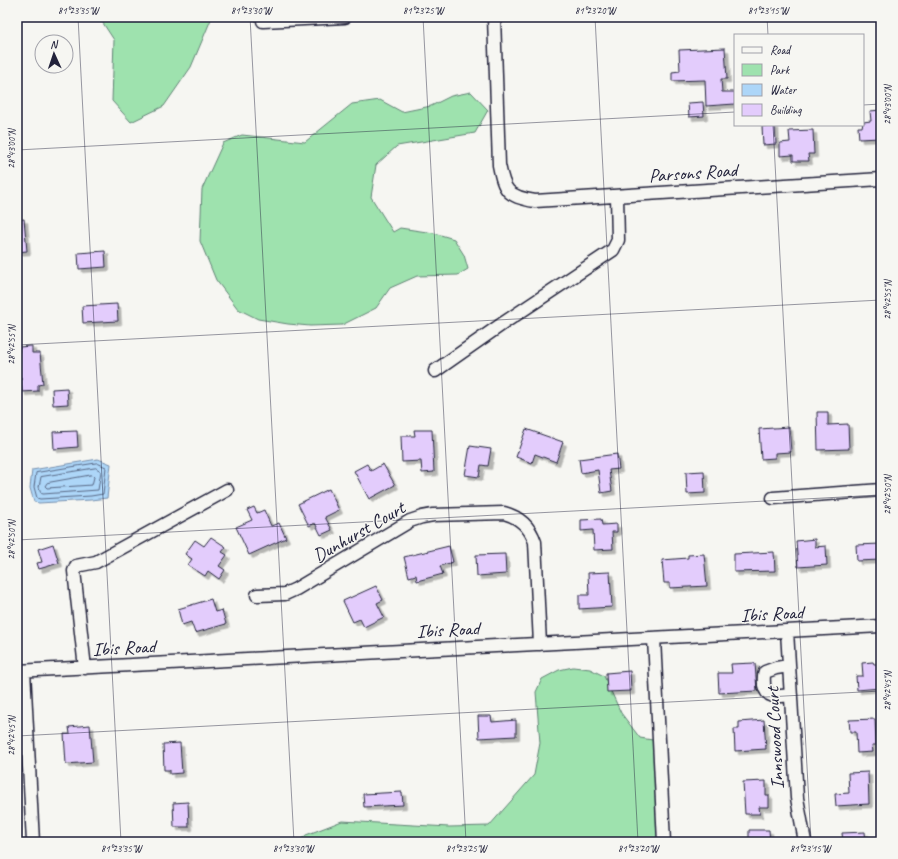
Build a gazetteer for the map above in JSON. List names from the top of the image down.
{
  "streets": {
    "street": [
      "Parsons Road",
      "Dunhurst Court",
      "Ibis Road",
      "Innswood Court"
    ]
  },
  "crossings": [
    ["Dunhurst Court", "Ibis Road"],
    ["Ibis Road", "Innswood Court"]
  ],
  "legend": [
    "Road",
    "Park",
    "Water",
    "Building"
  ],
  "north": "top",
  "coordinates": [
    "81°23'35\"W",
    "81°23'30\"W",
    "81°23'25\"W",
    "81°23'20\"W",
    "81°23'15\"W",
    "28°43'00\"N",
    "28°42'55\"N",
    "28°42'50\"N",
    "28°42'45\"N"
  ]
}
